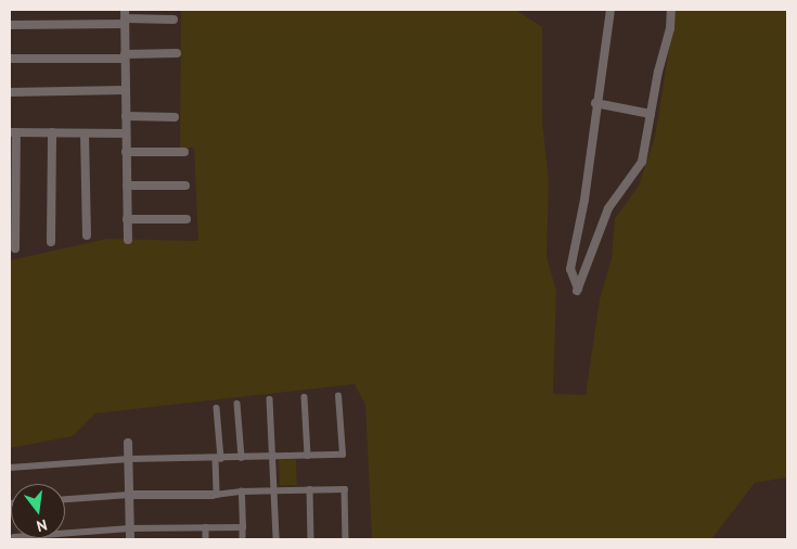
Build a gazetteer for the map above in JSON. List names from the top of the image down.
{
  "north": "bottom"
}
